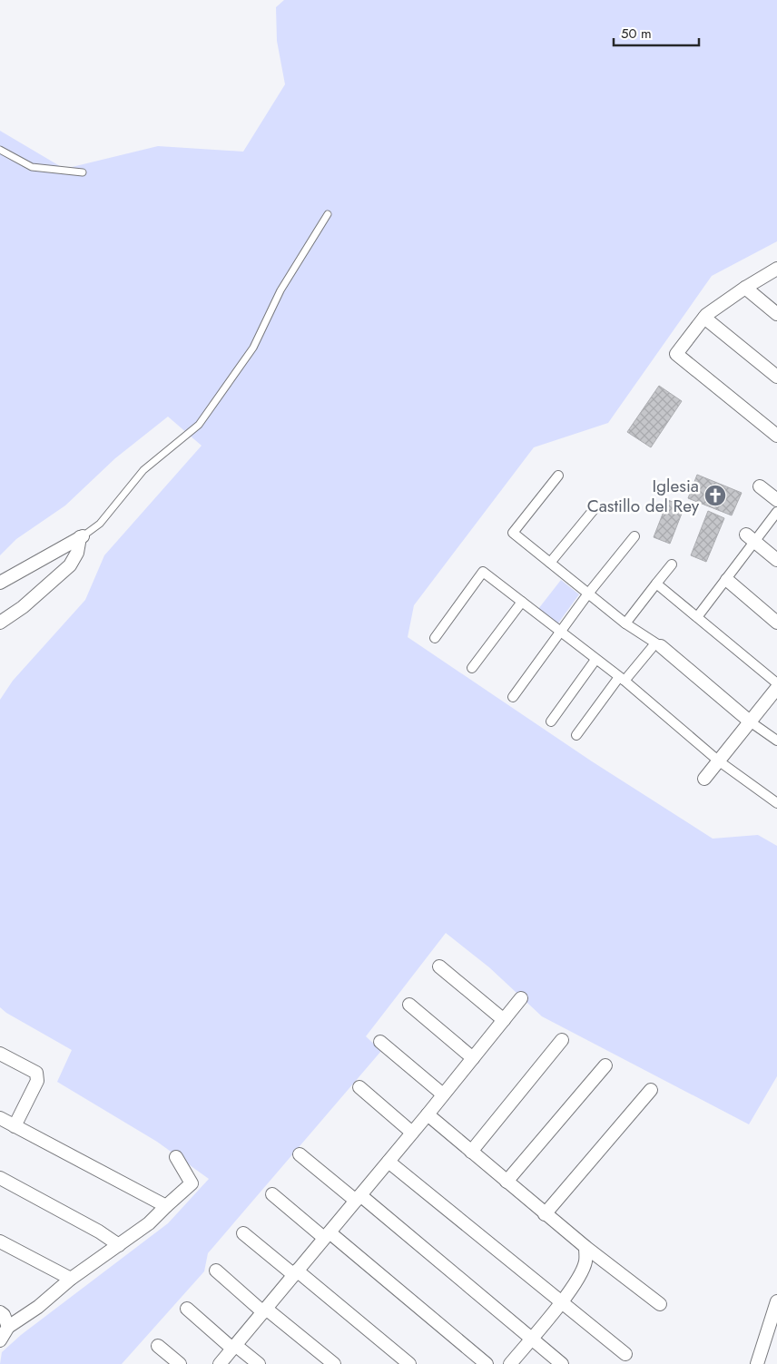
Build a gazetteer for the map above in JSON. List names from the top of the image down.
{
  "places": {
    "church": ["Iglesia Castillo del Rey"]
  },
  "scale_bar": "50 m"
}
